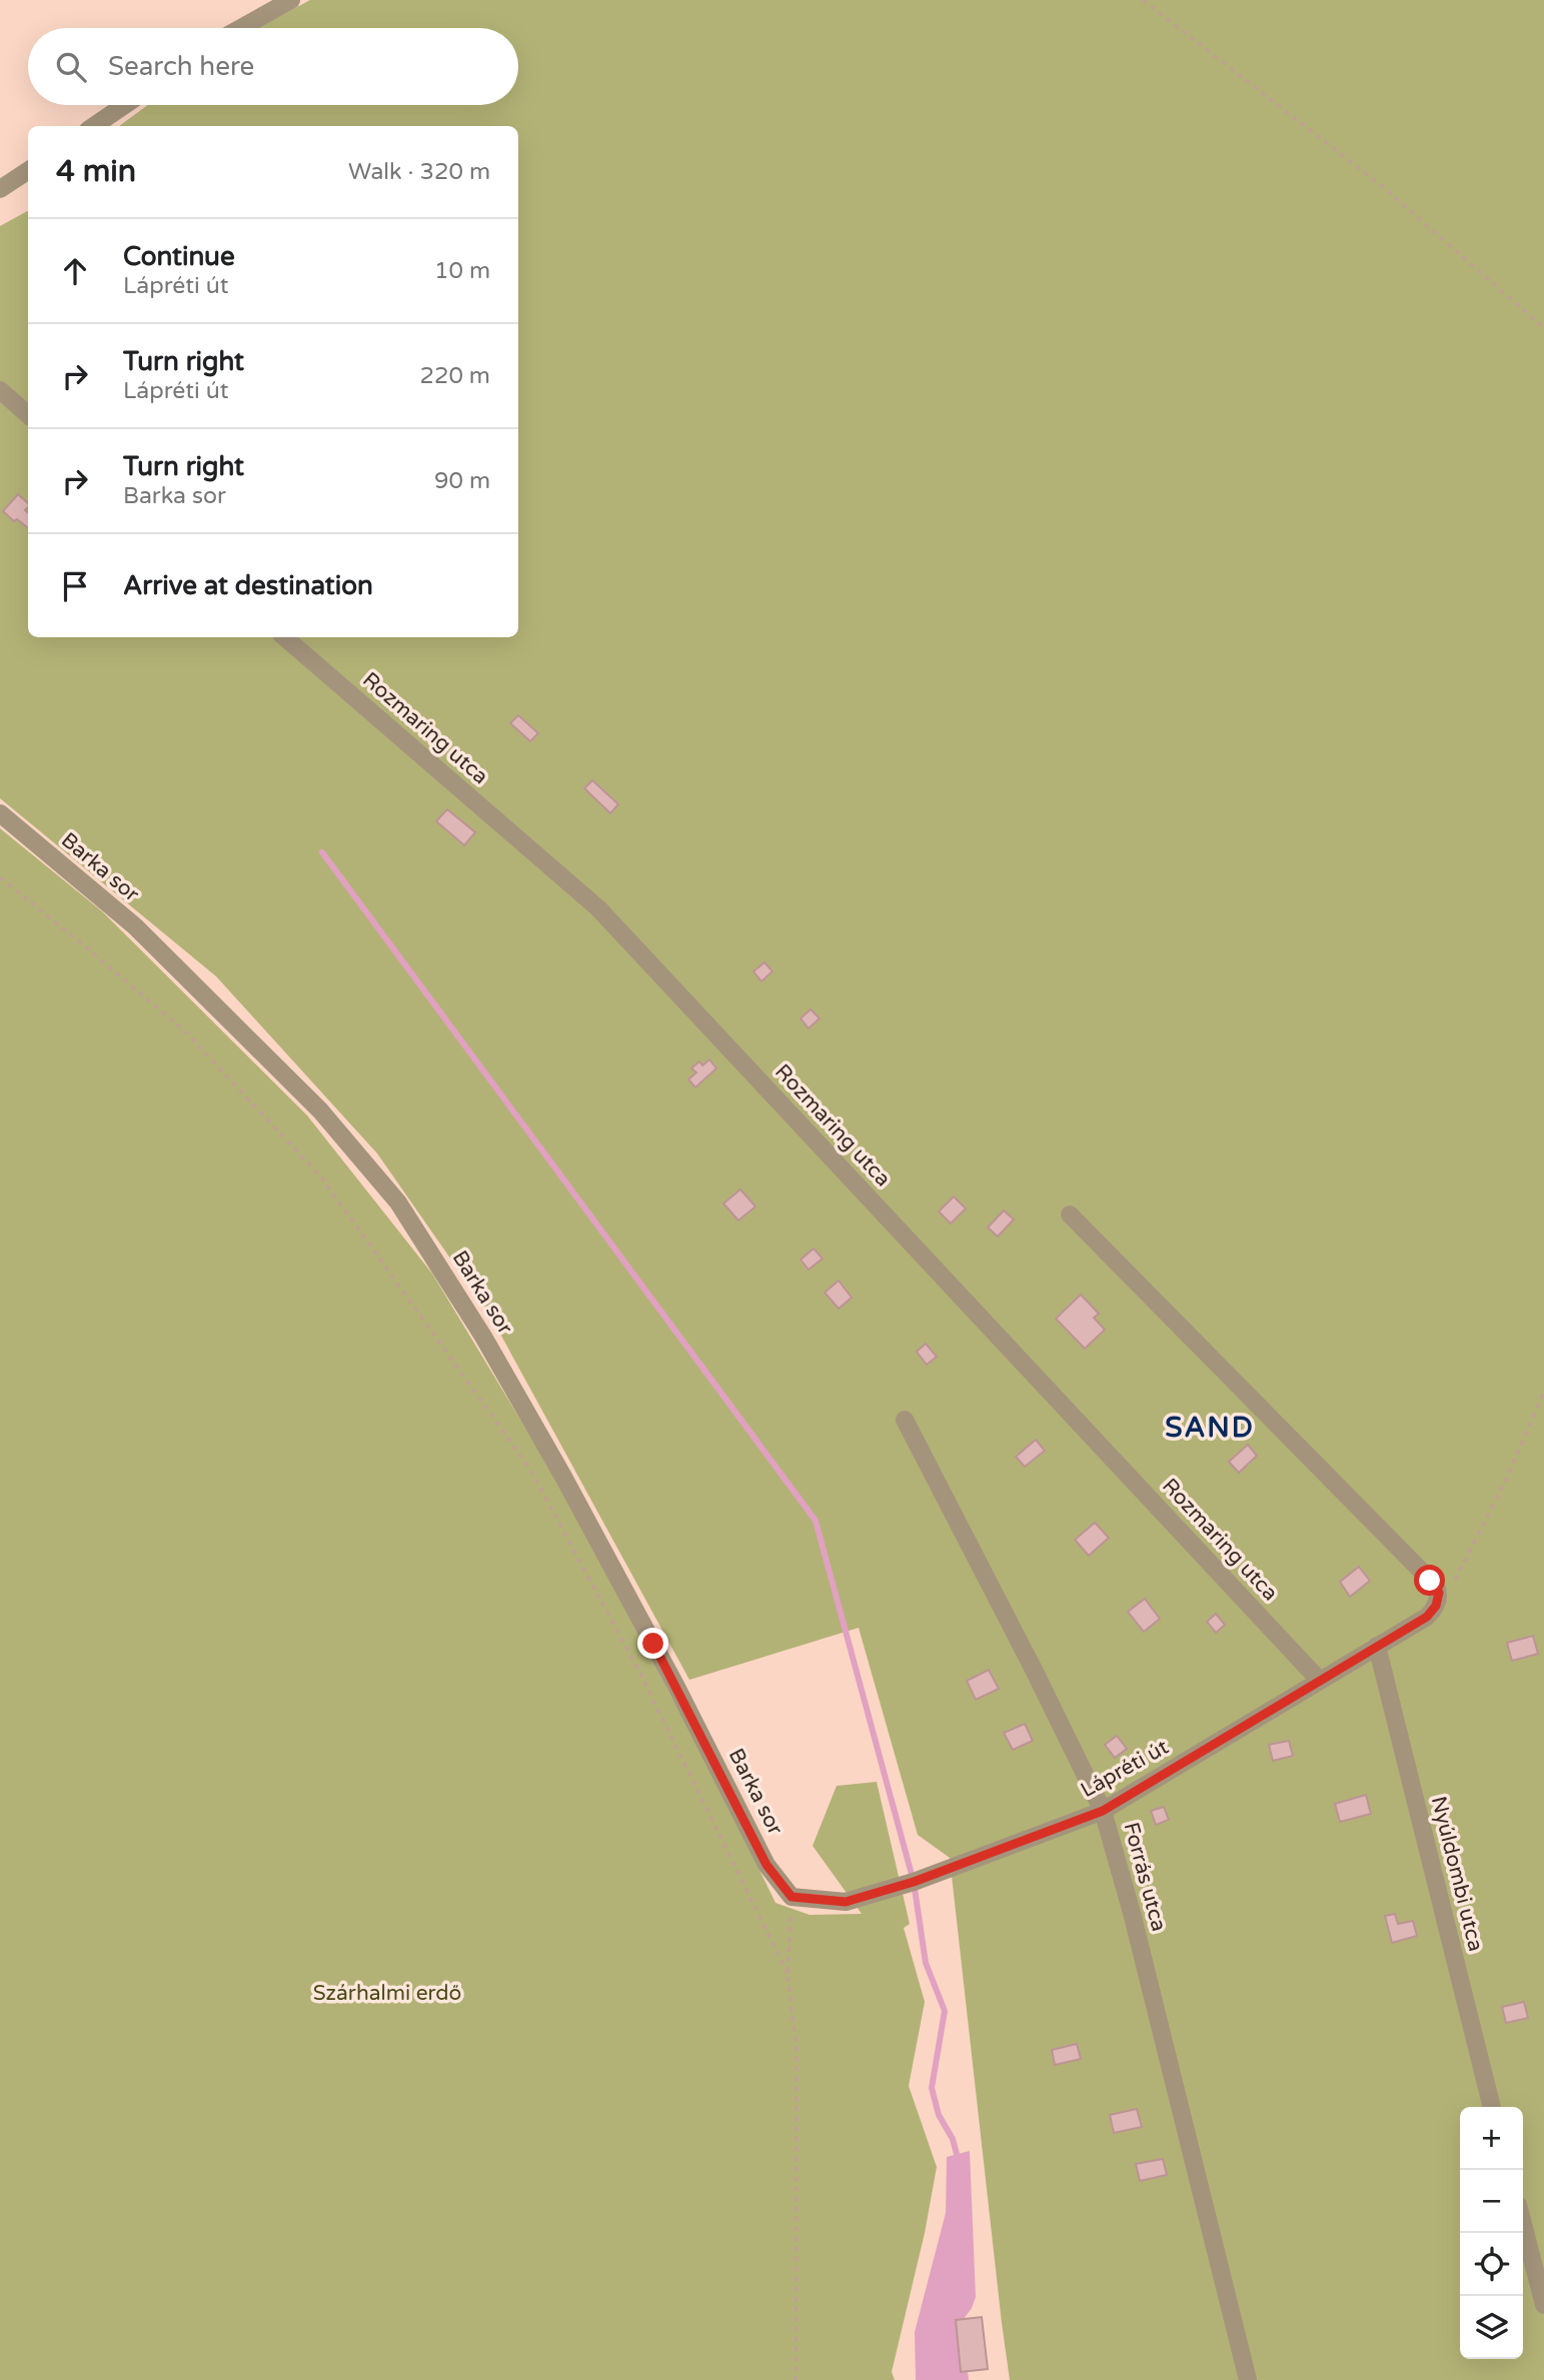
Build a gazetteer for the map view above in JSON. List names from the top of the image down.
{
  "streets": {
    "street": [
      "Rozmaring utca",
      "Barka sor",
      "Lápréti út",
      "Nyúldombi utca",
      "Forrás utca"
    ]
  },
  "crossings": [
    ["Rozmaring utca", "Lápréti út"],
    ["Barka sor", "Lápréti út"],
    ["Lápréti út", "Nyúldombi utca"],
    ["Lápréti út", "Forrás utca"]
  ],
  "districts": ["SAND"],
  "parks": ["Szárhalmi erdő"],
  "page": {
    "search": "Search here",
    "heading": ["4 min", "Walk · 320 m"],
    "list": [
      ["Continue", "Lápréti út", "10 m"],
      ["Turn right", "Lápréti út", "220 m"],
      ["Turn right", "Barka sor", "90 m"],
      "Arrive at destination"
    ],
    "map_buttons": ["+", "−"]
  }
}
